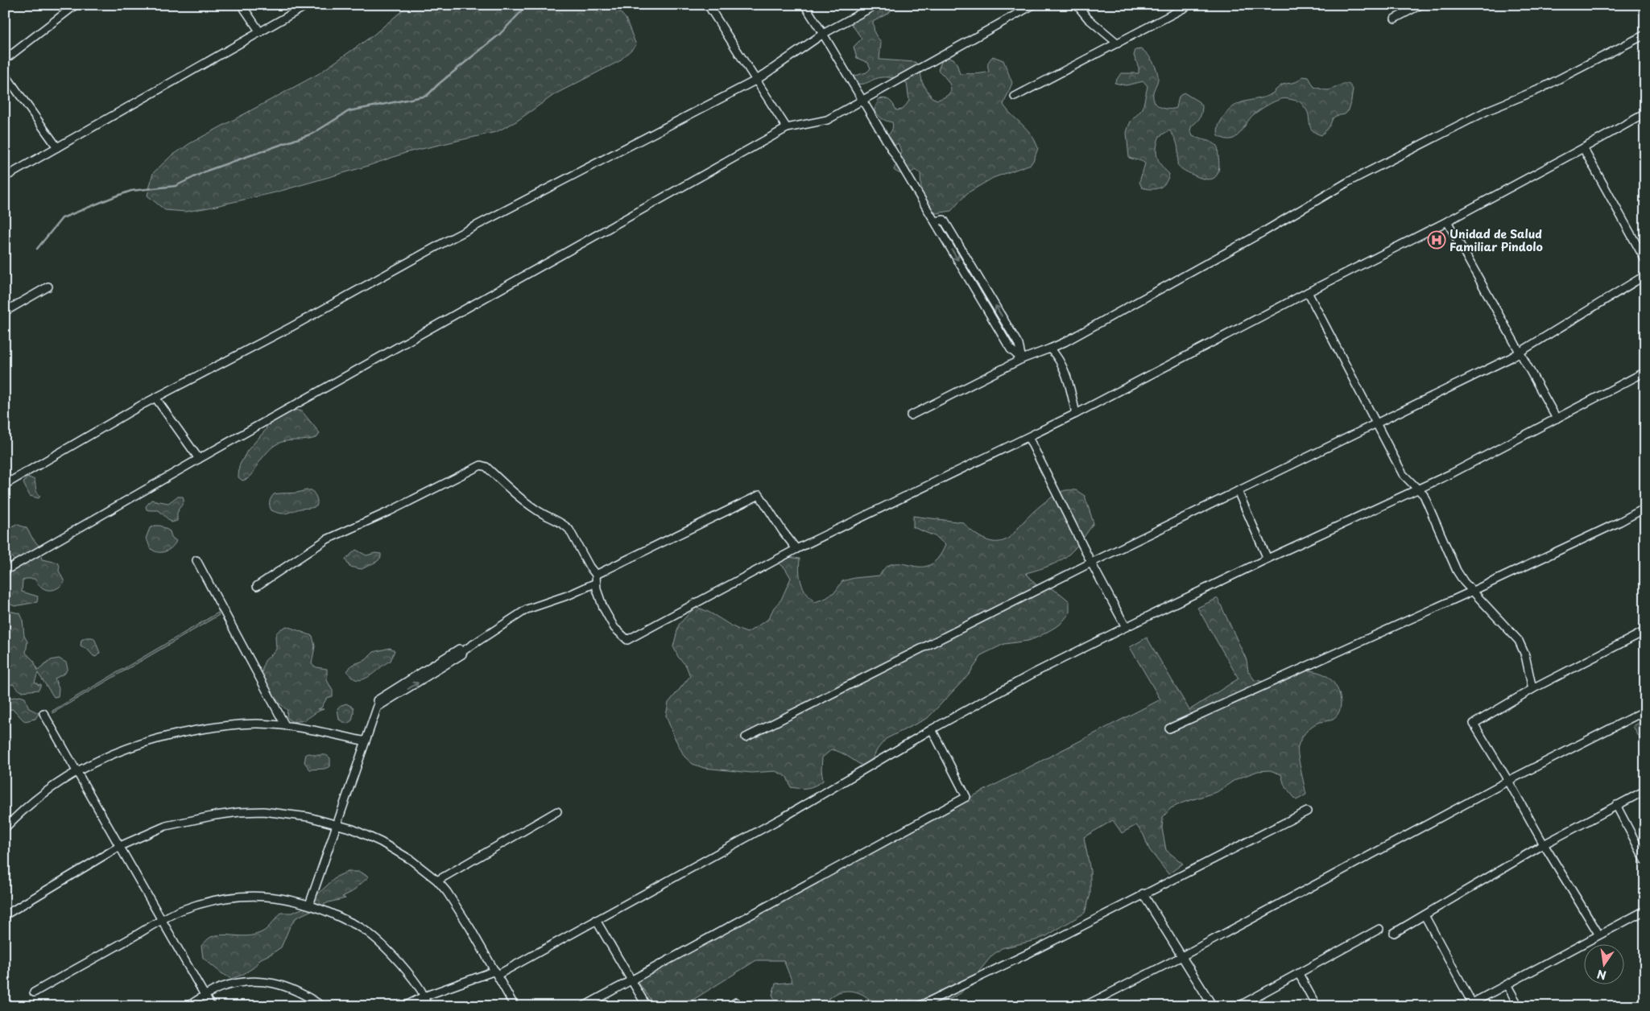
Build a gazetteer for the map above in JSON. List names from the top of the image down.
{
  "places": {
    "hospital": ["Unidad de Salud Familiar Pindolo"]
  },
  "north": "bottom"
}
